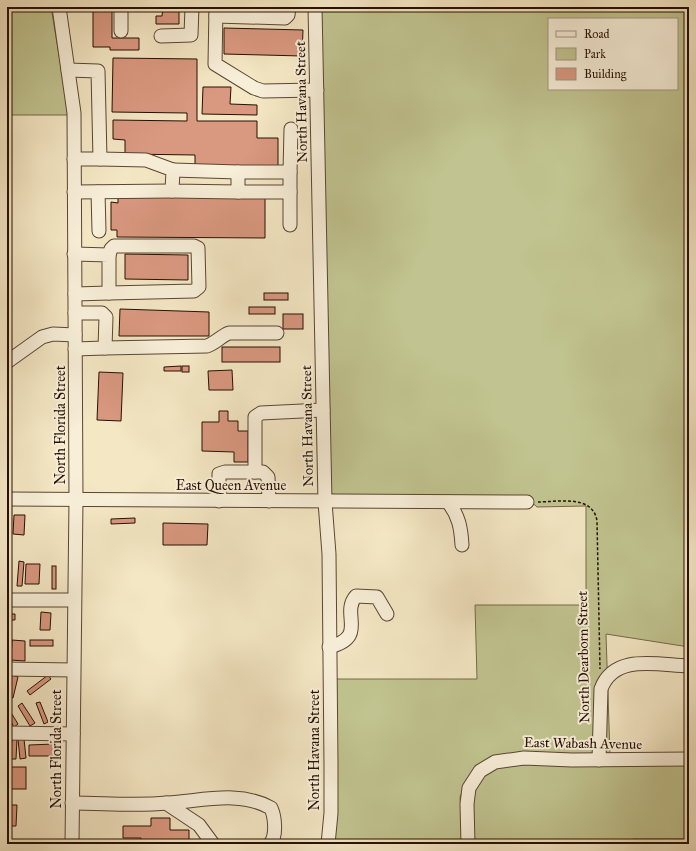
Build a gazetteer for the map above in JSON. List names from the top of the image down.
{
  "streets": {
    "street": [
      "North Havana Street",
      "North Florida Street",
      "East Queen Avenue",
      "North Dearborn Street",
      "East Wabash Avenue"
    ]
  },
  "crossings": [
    ["North Havana Street", "East Queen Avenue"],
    ["North Florida Street", "East Queen Avenue"],
    ["East Queen Avenue", "North Dearborn Street"],
    ["North Dearborn Street", "East Wabash Avenue"]
  ],
  "legend": ["Road", "Park", "Building"]
}
